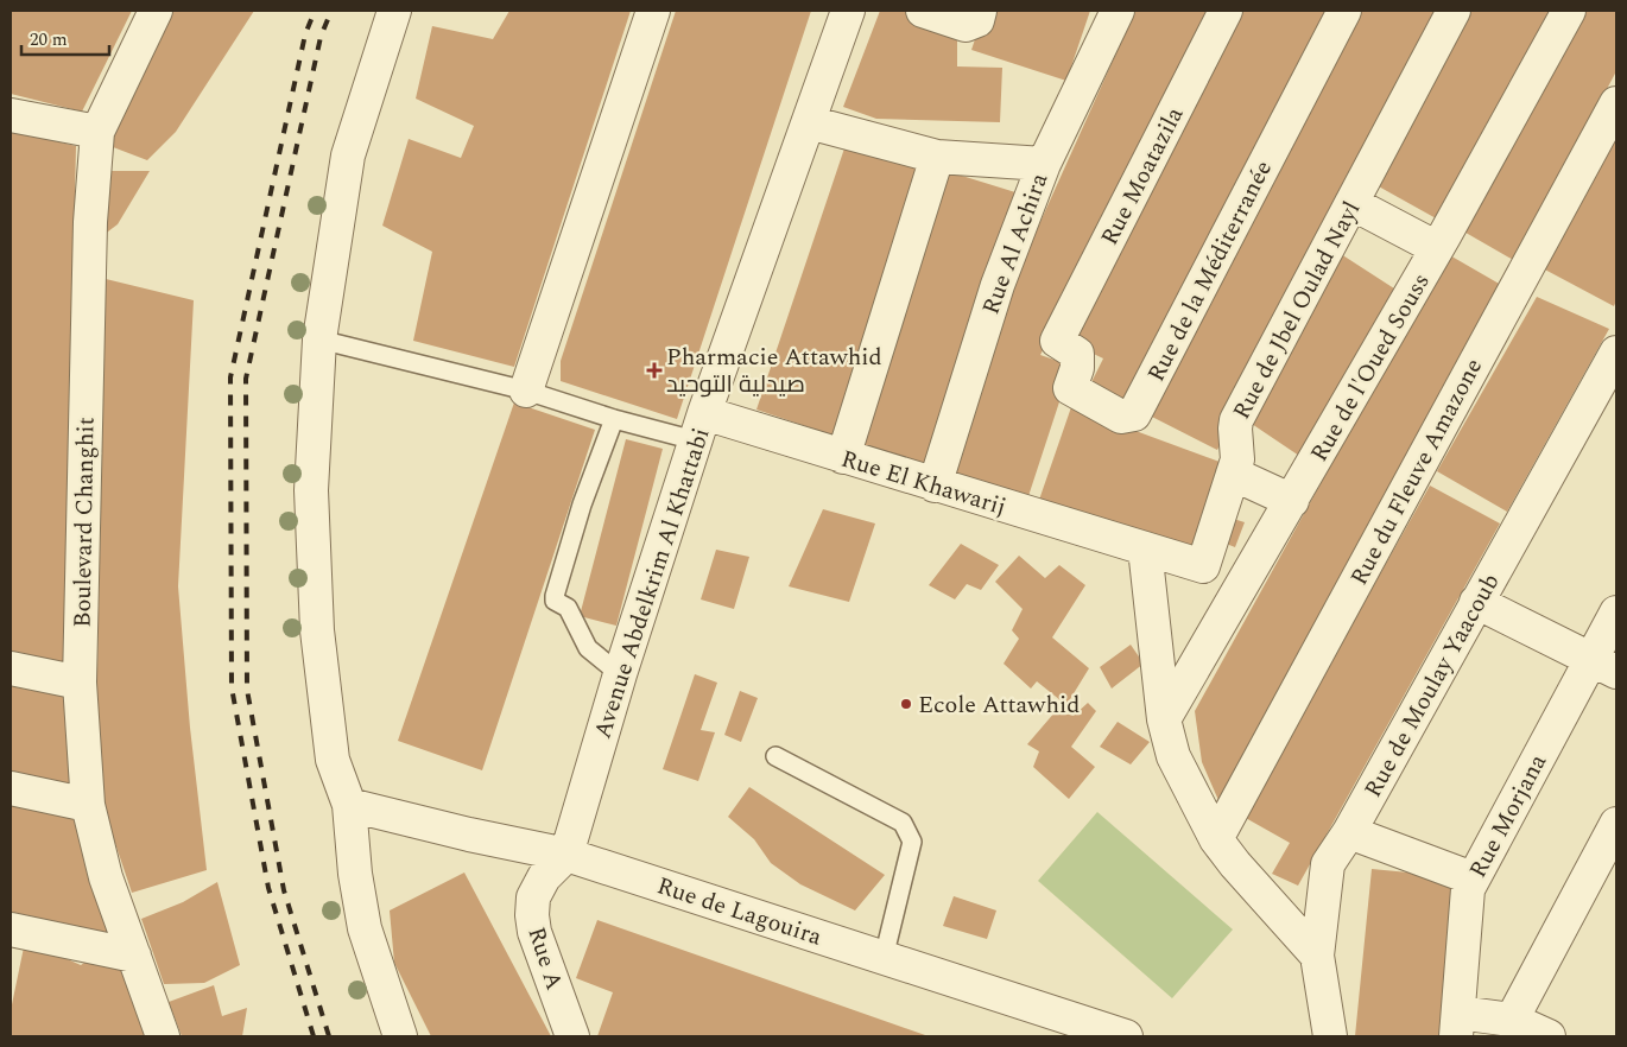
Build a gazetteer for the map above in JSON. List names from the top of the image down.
{
  "streets": {
    "street": [
      "Rue Moatazila",
      "Rue Al Achira",
      "Rue de la Méditerranée",
      "Rue de Jbel Oulad Nayl",
      "Rue de l'Oued Souss",
      "Rue du Fleuve Amazone",
      "Rue El Khawarij",
      "Boulevard Changhit",
      "Avenue Abdelkrim Al Khattabi",
      "Rue de Moulay Yaacoub",
      "Rue Morjana",
      "Rue de Lagouira",
      "Rue A"
    ]
  },
  "crossings": [
    ["Rue Moatazila", "Rue de la Méditerranée"],
    ["Rue Al Achira", "Rue El Khawarij"],
    ["Rue El Khawarij", "Avenue Abdelkrim Al Khattabi"],
    ["Avenue Abdelkrim Al Khattabi", "Rue de Lagouira"],
    ["Avenue Abdelkrim Al Khattabi", "Rue A"],
    ["Rue de Lagouira", "Rue A"]
  ],
  "places": {
    "health": ["Pharmacie Attawhid صيدلية التوحيد"],
    "other": ["Ecole Attawhid"]
  },
  "scale_bar": "20 m"
}
